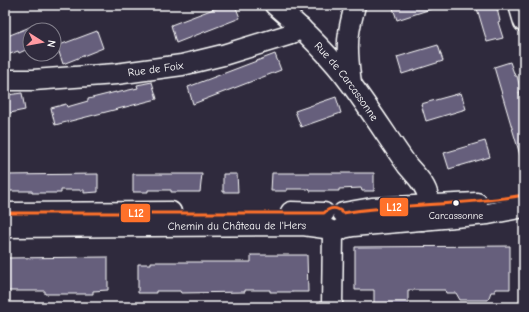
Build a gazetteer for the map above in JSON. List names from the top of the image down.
{
  "streets": {
    "street": ["Rue de Foix", "Rue de Carcassonne", "Chemin du Château de l'Hers"]
  },
  "crossings": [
    ["Rue de Foix", "Rue de Carcassonne"],
    ["Rue de Carcassonne", "Chemin du Château de l'Hers"]
  ],
  "places": ["Carcassonne"],
  "lines": ["transit line L12"],
  "north": "right"
}
